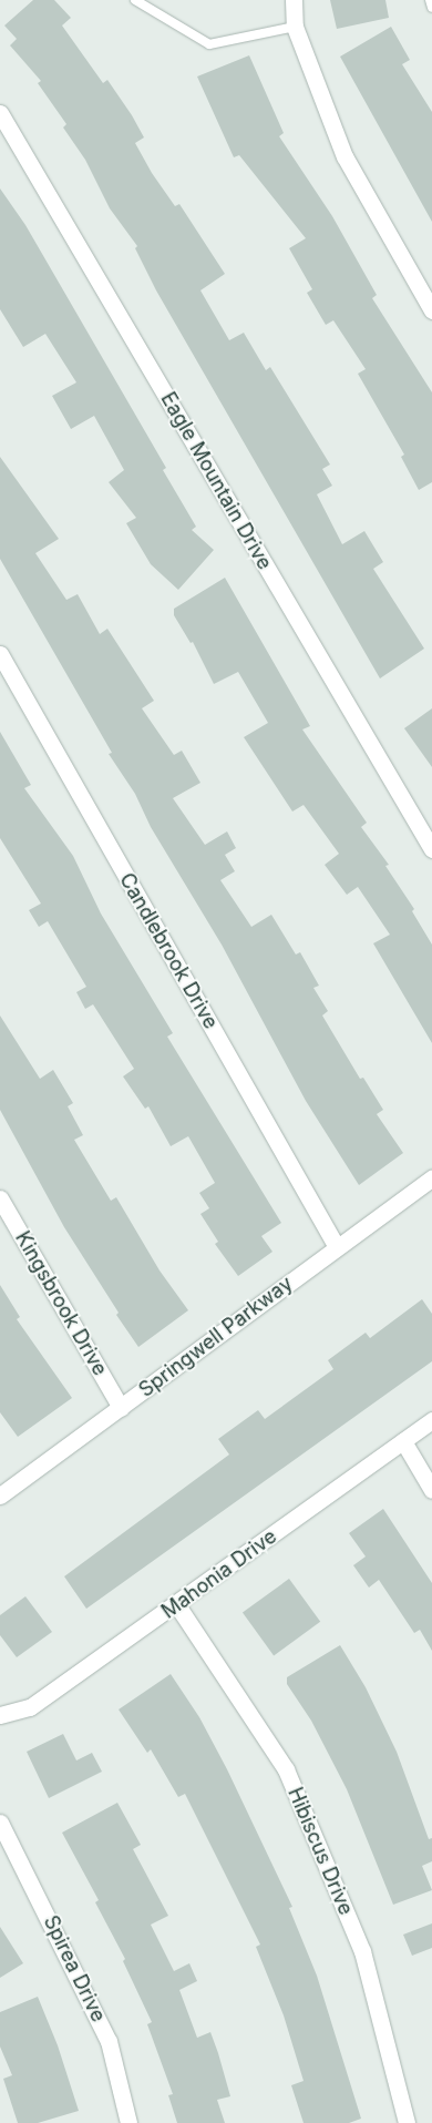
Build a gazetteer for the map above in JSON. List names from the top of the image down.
{
  "streets": {
    "street": [
      "Eagle Mountain Drive",
      "Candlebrook Drive",
      "Kingsbrook Drive",
      "Springwell Parkway",
      "Mahonia Drive",
      "Hibiscus Drive",
      "Spirea Drive"
    ]
  },
  "crossings": [
    ["Candlebrook Drive", "Springwell Parkway"],
    ["Kingsbrook Drive", "Springwell Parkway"],
    ["Mahonia Drive", "Hibiscus Drive"]
  ]
}
